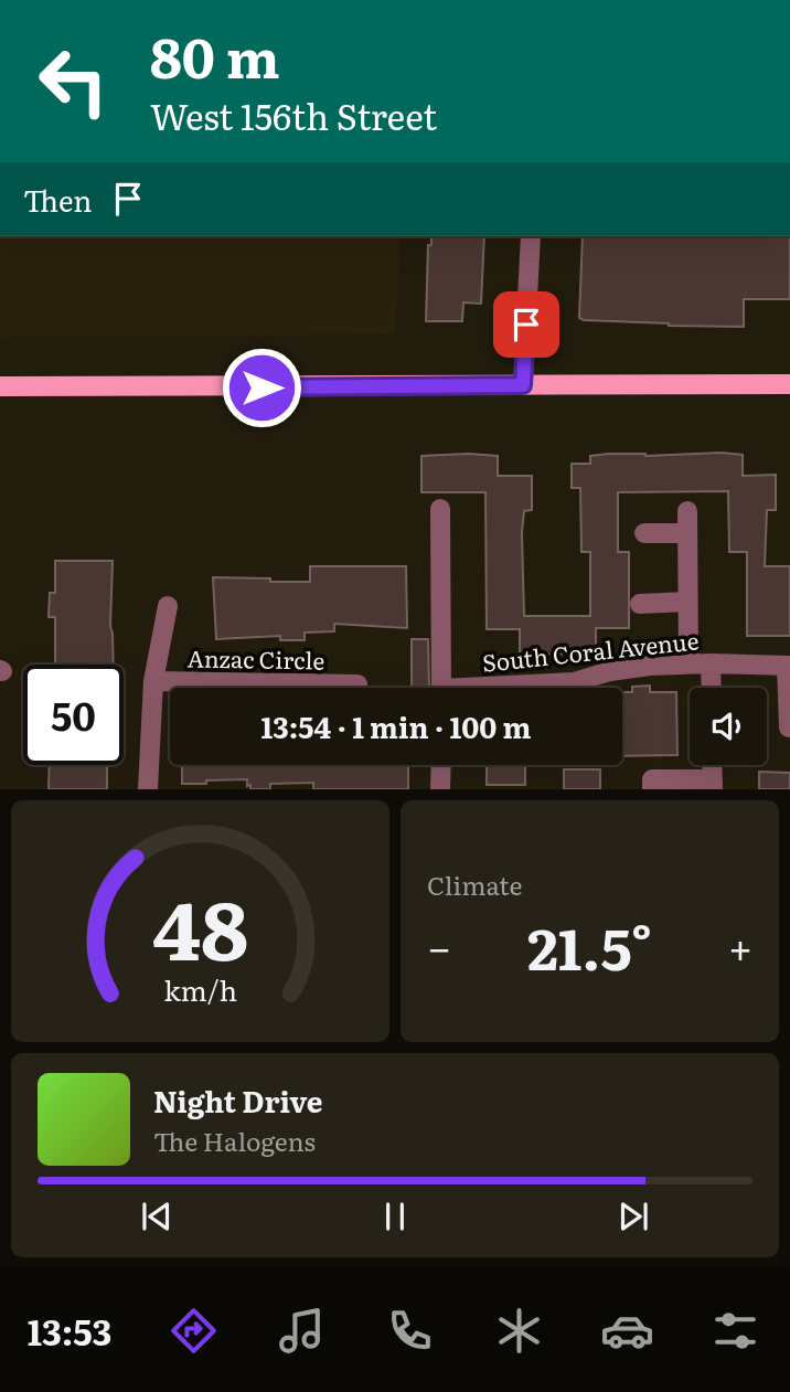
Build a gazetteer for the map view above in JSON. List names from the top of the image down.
{
  "streets": {
    "street": ["South Coral Avenue", "Anzac Circle"]
  },
  "page": {
    "turn": ["80 m", "West 156th Street"],
    "then": "Then",
    "limit": "50",
    "trip": "13:54 · 1 min · 100 m",
    "tile": "Climate",
    "heat": ["−", "21.5°", "+"],
    "song": ["Night Drive", "The Halogens"],
    "tabs": "13:53",
    "gauge": ["48", "km/h"]
  }
}
